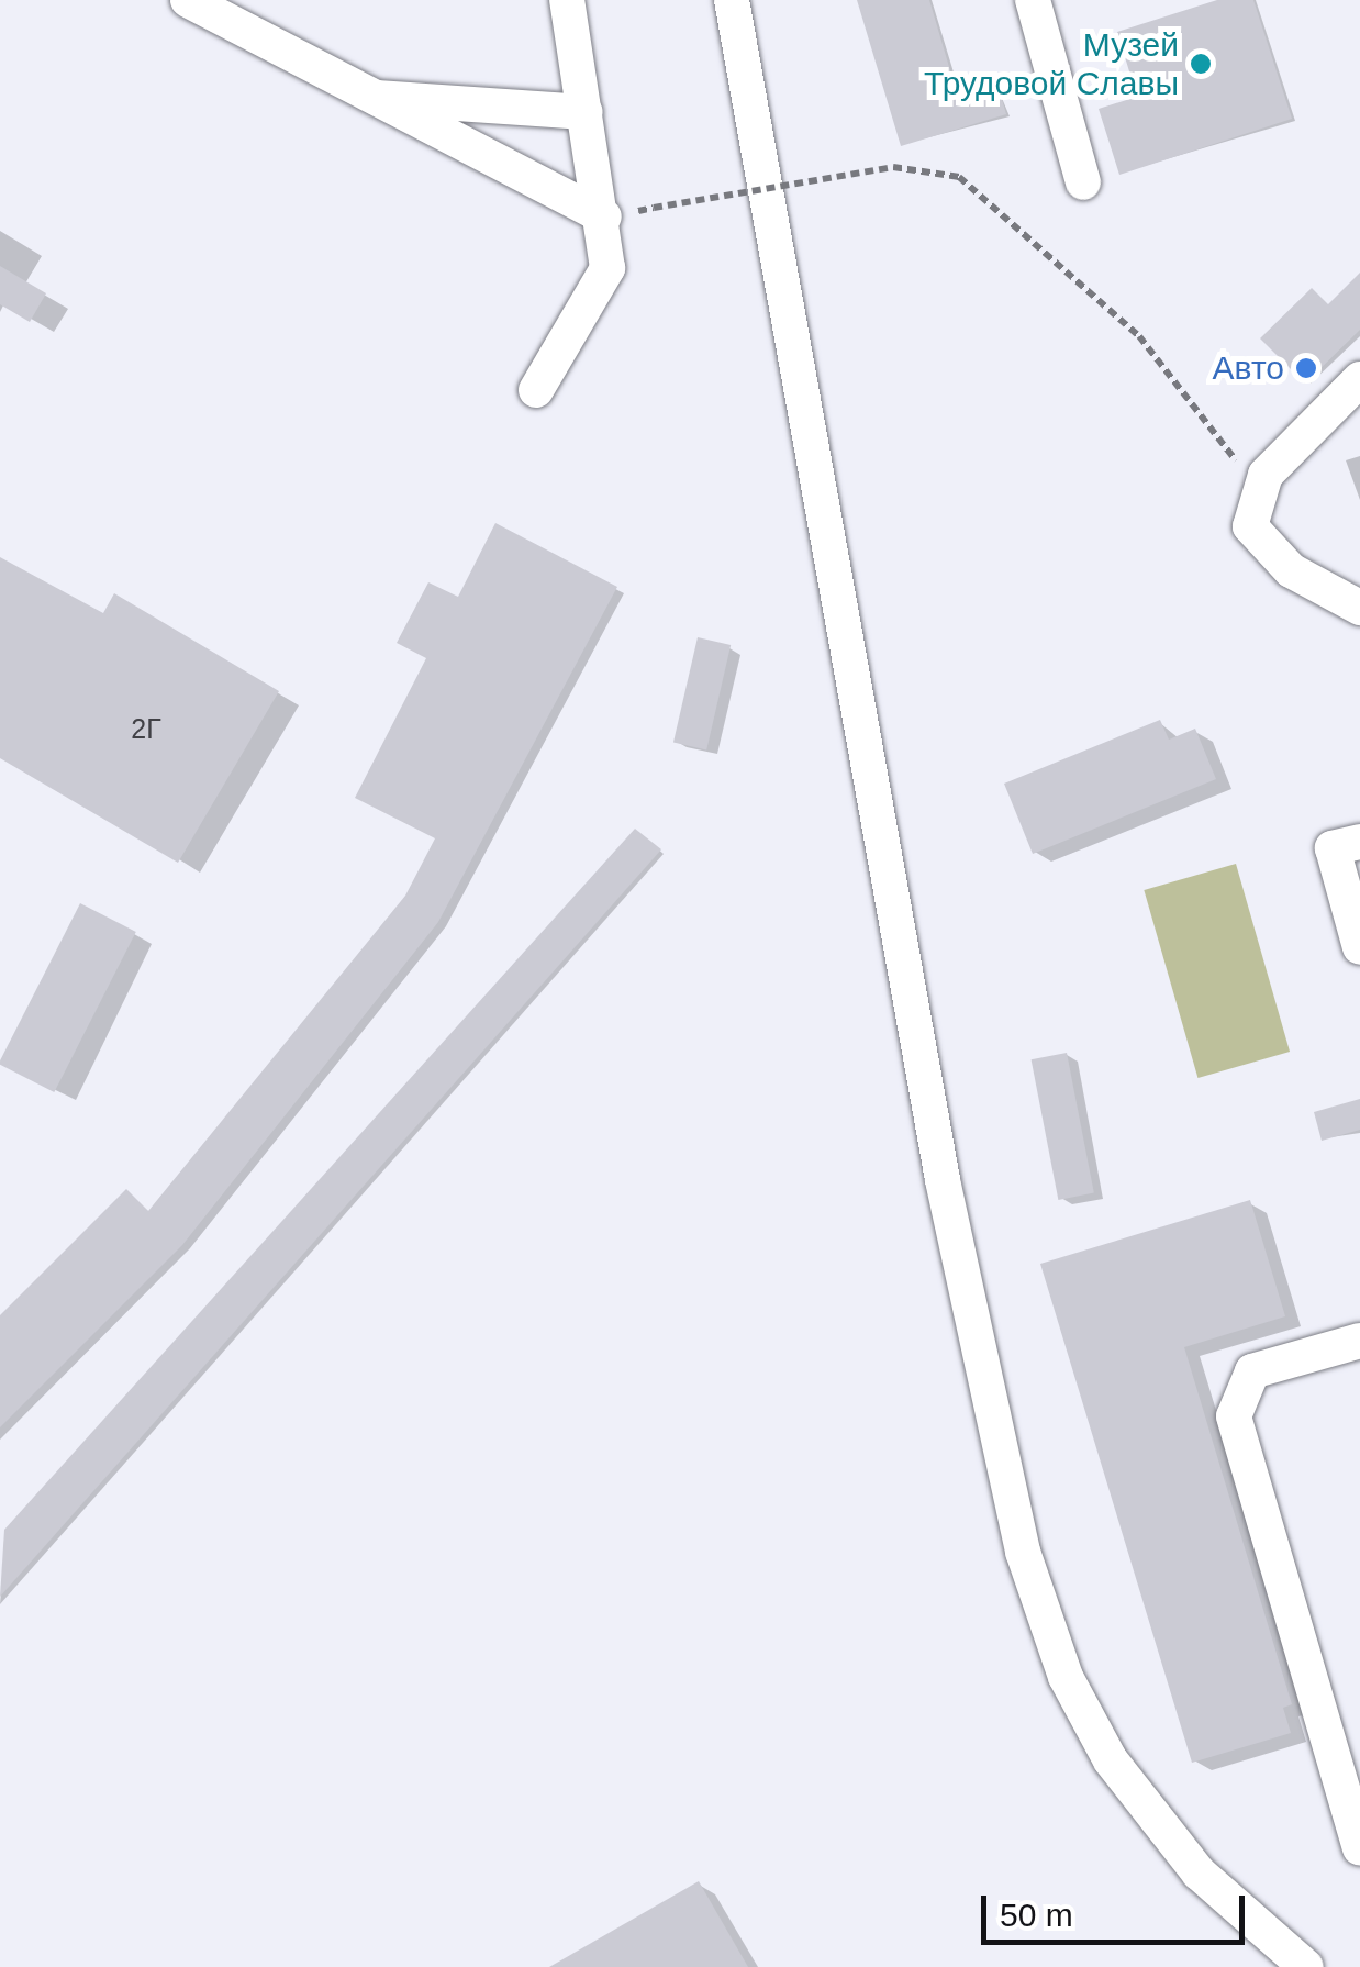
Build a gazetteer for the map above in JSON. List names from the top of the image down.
{
  "places": ["Музей Трудовой Славы", "Авто"],
  "house_numbers": ["2Г"],
  "scale_bar": "50 m"
}
